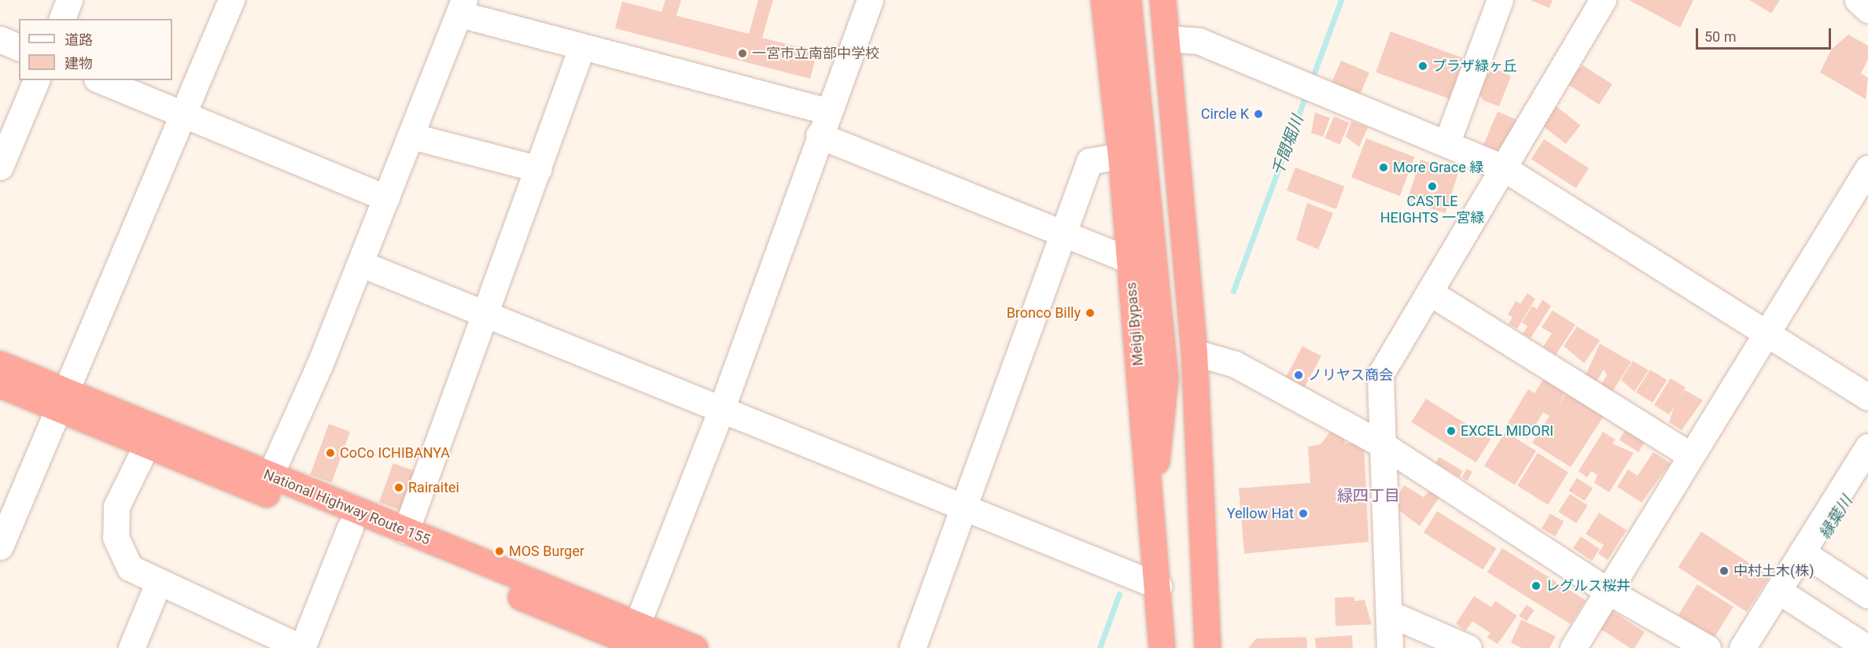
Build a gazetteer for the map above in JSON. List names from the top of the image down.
{
  "streets": {
    "highway": ["Meigi Bypass", "National Highway Route 155"]
  },
  "districts": ["緑四丁目"],
  "water": ["千間堀川", "縁葉川"],
  "places": [
    "一宮市立南部中学校",
    "プラザ緑ヶ丘",
    "Circle K",
    "More Grace 緑",
    "CASTLE HEIGHTS 一宮緑",
    "Bronco Billy",
    "ノリヤス商会",
    "EXCEL MIDORI",
    "CoCo ICHIBANYA",
    "Rairaitei",
    "Yellow Hat",
    "MOS Burger",
    "中村土木(株)",
    "レグルス桜井"
  ],
  "legend": ["道路", "建物"],
  "scale_bar": "50 m"
}
